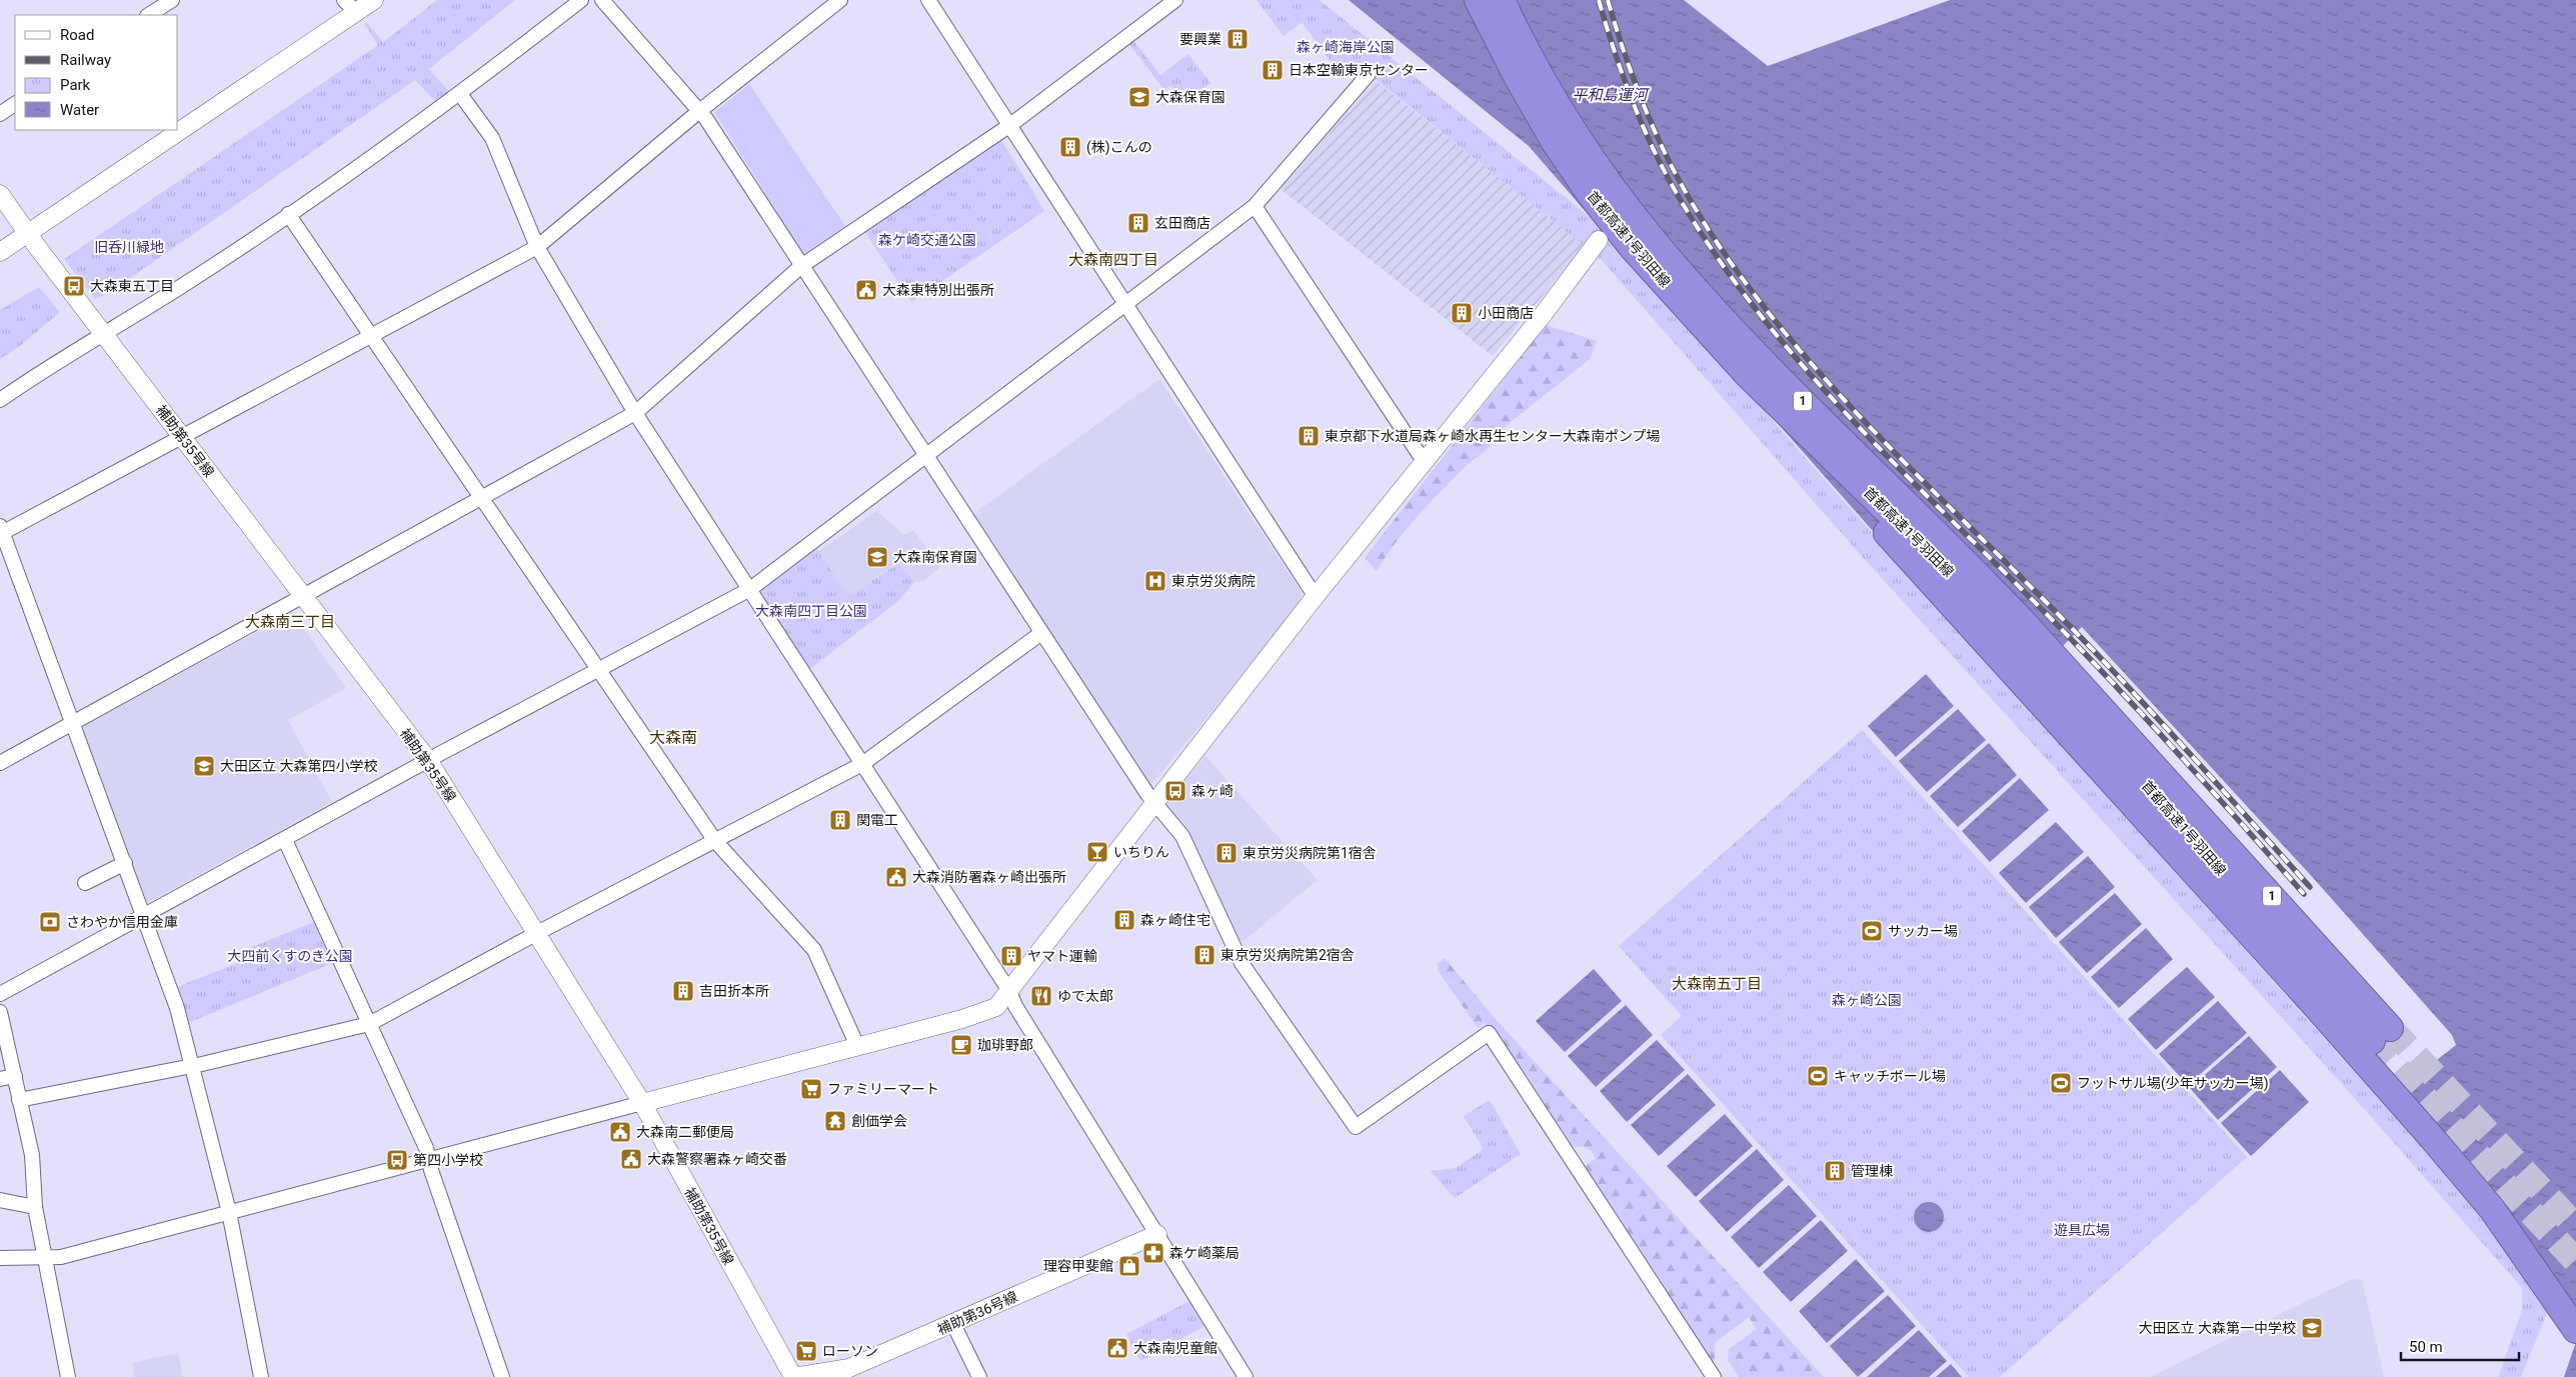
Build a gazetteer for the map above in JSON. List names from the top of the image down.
{
  "streets": {
    "highway": ["首都高速1号羽田線", "1"],
    "street": ["補助第35号線", "補助第36号線"]
  },
  "crossings": [
    ["補助第35号線", "補助第36号線"]
  ],
  "districts": [
    "大森南四丁目",
    "大森南三丁目",
    "大森南",
    "大森南五丁目"
  ],
  "water": ["平和島運河"],
  "parks": [
    "森ヶ崎海岸公園",
    "森ケ崎交通公園",
    "旧呑川緑地",
    "大森南四丁目公園",
    "大四前くすのき公園",
    "森ヶ崎公園",
    "遊具広場"
  ],
  "places": {
    "building": [
      "要興業",
      "日本空輸東京センター",
      "(株)こんの",
      "玄田商店",
      "小田商店",
      "東京都下水道局森ヶ崎水再生センター大森南ポンプ場",
      "関電工",
      "東京労災病院第1宿舎",
      "森ヶ崎住宅",
      "東京労災病院第2宿舎",
      "ヤマト運輸",
      "吉田折本所",
      "管理棟"
    ],
    "school or university": [
      "大森保育園",
      "大森南保育園",
      "大田区立 大森第四小学校",
      "大田区立 大森第一中学校"
    ],
    "bus stop": ["大森東五丁目", "森ヶ崎", "第四小学校"],
    "public building": [
      "大森東特別出張所",
      "大森消防署森ヶ崎出張所",
      "大森南二郵便局",
      "大森警察署森ヶ崎交番",
      "大森南児童館"
    ],
    "hospital": ["東京労災病院"],
    "bar": ["いちりん"],
    "bank": ["さわやか信用金庫"],
    "sports": ["サッカー場", "キャッチボール場", "フットサル場(少年サッカー場)"],
    "restaurant": ["ゆで太郎"],
    "cafe": ["珈琲野郎"],
    "supermarket": ["ファミリーマート", "ローソン"],
    "temple": ["創価学会"],
    "pharmacy": ["森ケ崎薬局"],
    "shop": ["理容甲斐館"]
  },
  "legend": [
    "Road",
    "Railway",
    "Park",
    "Water"
  ],
  "scale_bar": "50 m"
}
